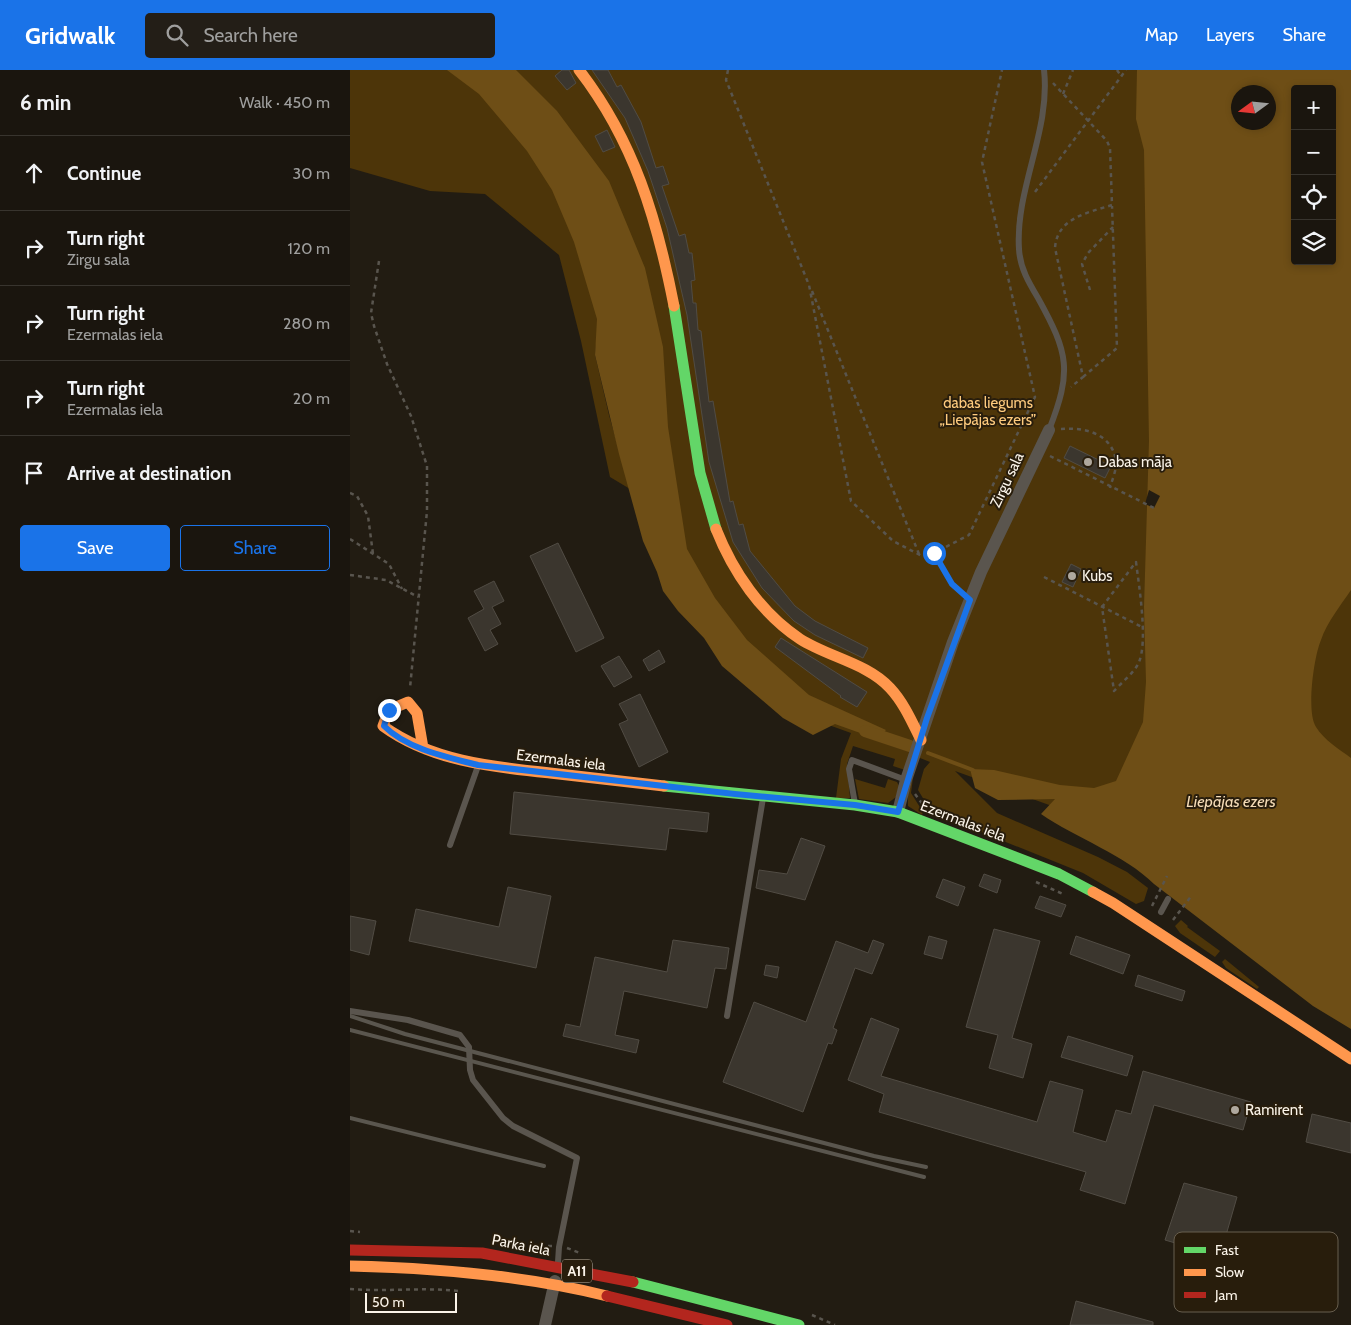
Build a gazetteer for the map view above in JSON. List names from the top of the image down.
{
  "streets": {
    "main road": ["Ezermalas iela", "Parka iela", "A11"],
    "street": ["Zirgu sala"]
  },
  "crossings": [
    ["Zirgu sala", "Ezermalas iela"]
  ],
  "water": ["Liepājas ezers"],
  "parks": ["dabas liegums „Liepājas ezers”"],
  "places": ["Dabas māja", "Kubs", "Ramirent"],
  "legend": ["Fast", "Slow", "Jam"],
  "scale_bar": "50 m",
  "north": "left",
  "page": {
    "header": "Gridwalk",
    "search": "Search here",
    "nav": ["Map", "Layers", "Share"],
    "heading": ["6 min", "Walk · 450 m"],
    "map_buttons": ["+", "−"],
    "list": [
      ["Continue", "30 m"],
      ["Turn right", "Zirgu sala", "120 m"],
      ["Turn right", "Ezermalas iela", "280 m"],
      ["Turn right", "Ezermalas iela", "20 m"],
      "Arrive at destination"
    ],
    "buttons": ["Save", "Share"],
    "scale": "50 m"
  }
}
